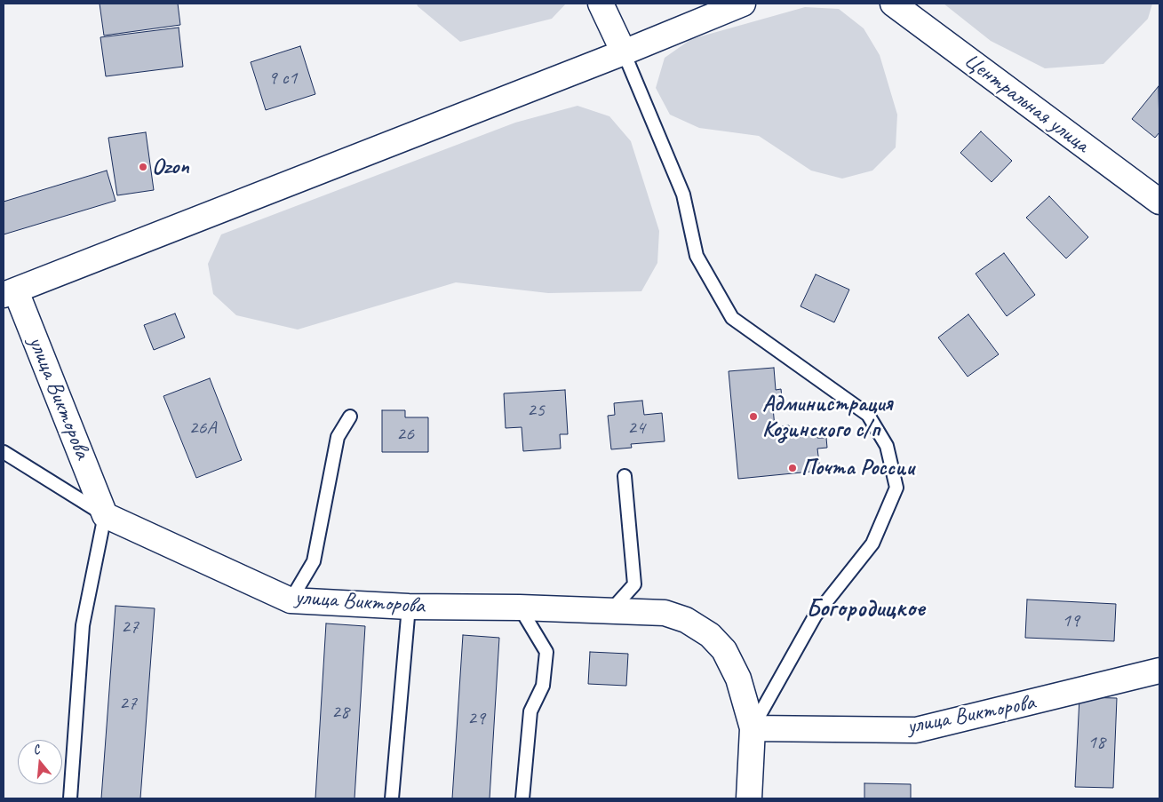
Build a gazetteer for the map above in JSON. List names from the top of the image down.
{
  "streets": {
    "street": ["Центральная улица", "улица Викторова"]
  },
  "districts": ["Богородицкое"],
  "places": ["Ozon", "Администрация Козинского с/п", "Почта России"],
  "house_numbers": [
    "9 с1",
    "25",
    "26А",
    "24",
    "26",
    "19",
    "27",
    "27",
    "28",
    "29",
    "18"
  ],
  "north": "top"
}
